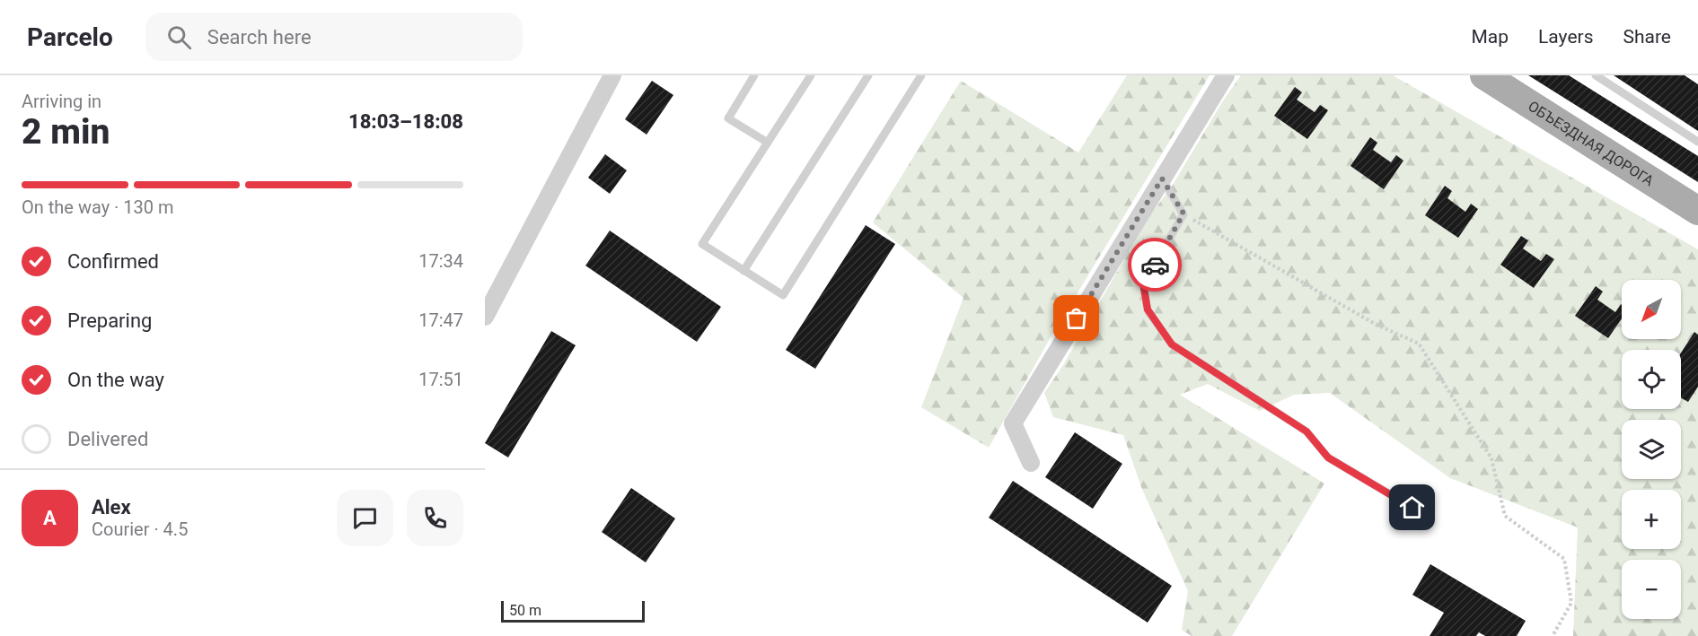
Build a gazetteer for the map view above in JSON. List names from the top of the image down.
{
  "streets": {
    "main road": ["ОБЪЕЗДНАЯ ДОРОГА"]
  },
  "scale_bar": "50 m",
  "north": "bottom left",
  "page": {
    "header": "Parcelo",
    "search": "Search here",
    "nav": ["Map", "Layers", "Share"],
    "heading": ["2 min", "Arriving in", "18:03–18:08"],
    "panel": ["Alex", "Courier · 4.5"],
    "bar": "On the way · 130 m",
    "list": [
      ["Confirmed", "17:34"],
      ["Preparing", "17:47"],
      ["On the way", "17:51"],
      "Delivered"
    ],
    "map_buttons": ["+", "−"],
    "round": "A",
    "scale": "50 m"
  }
}
